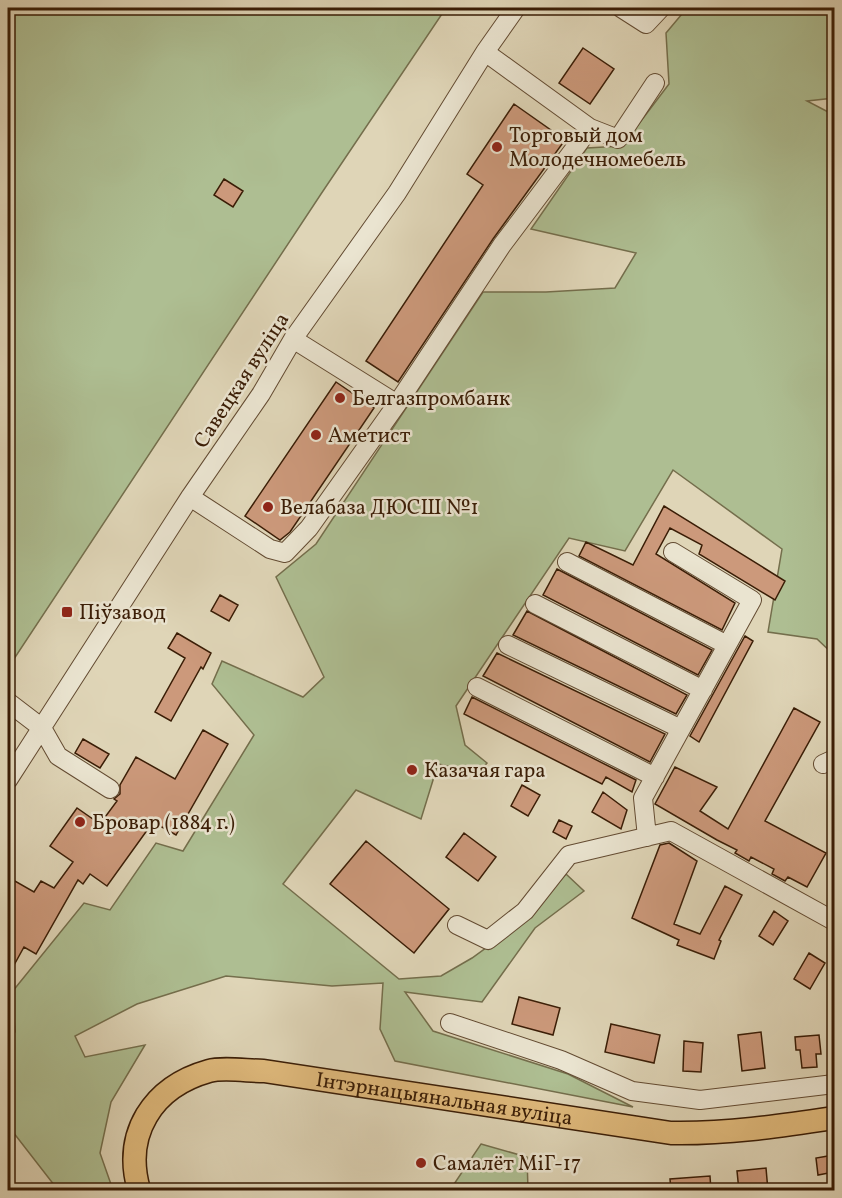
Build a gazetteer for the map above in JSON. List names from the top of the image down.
{
  "streets": {
    "main road": ["Інтэрнацыянальная вуліца"],
    "street": ["Савецкая вуліца"]
  },
  "places": {
    "other": [
      "Торговый дом Молодечномебель",
      "Белгазпромбанк",
      "Аметист",
      "Велабаза ДЮСШ №1",
      "Казачая гара",
      "Бровар (1884 г.)",
      "Самалёт МіГ-17"
    ],
    "transit": ["Піўзавод"]
  }
}
